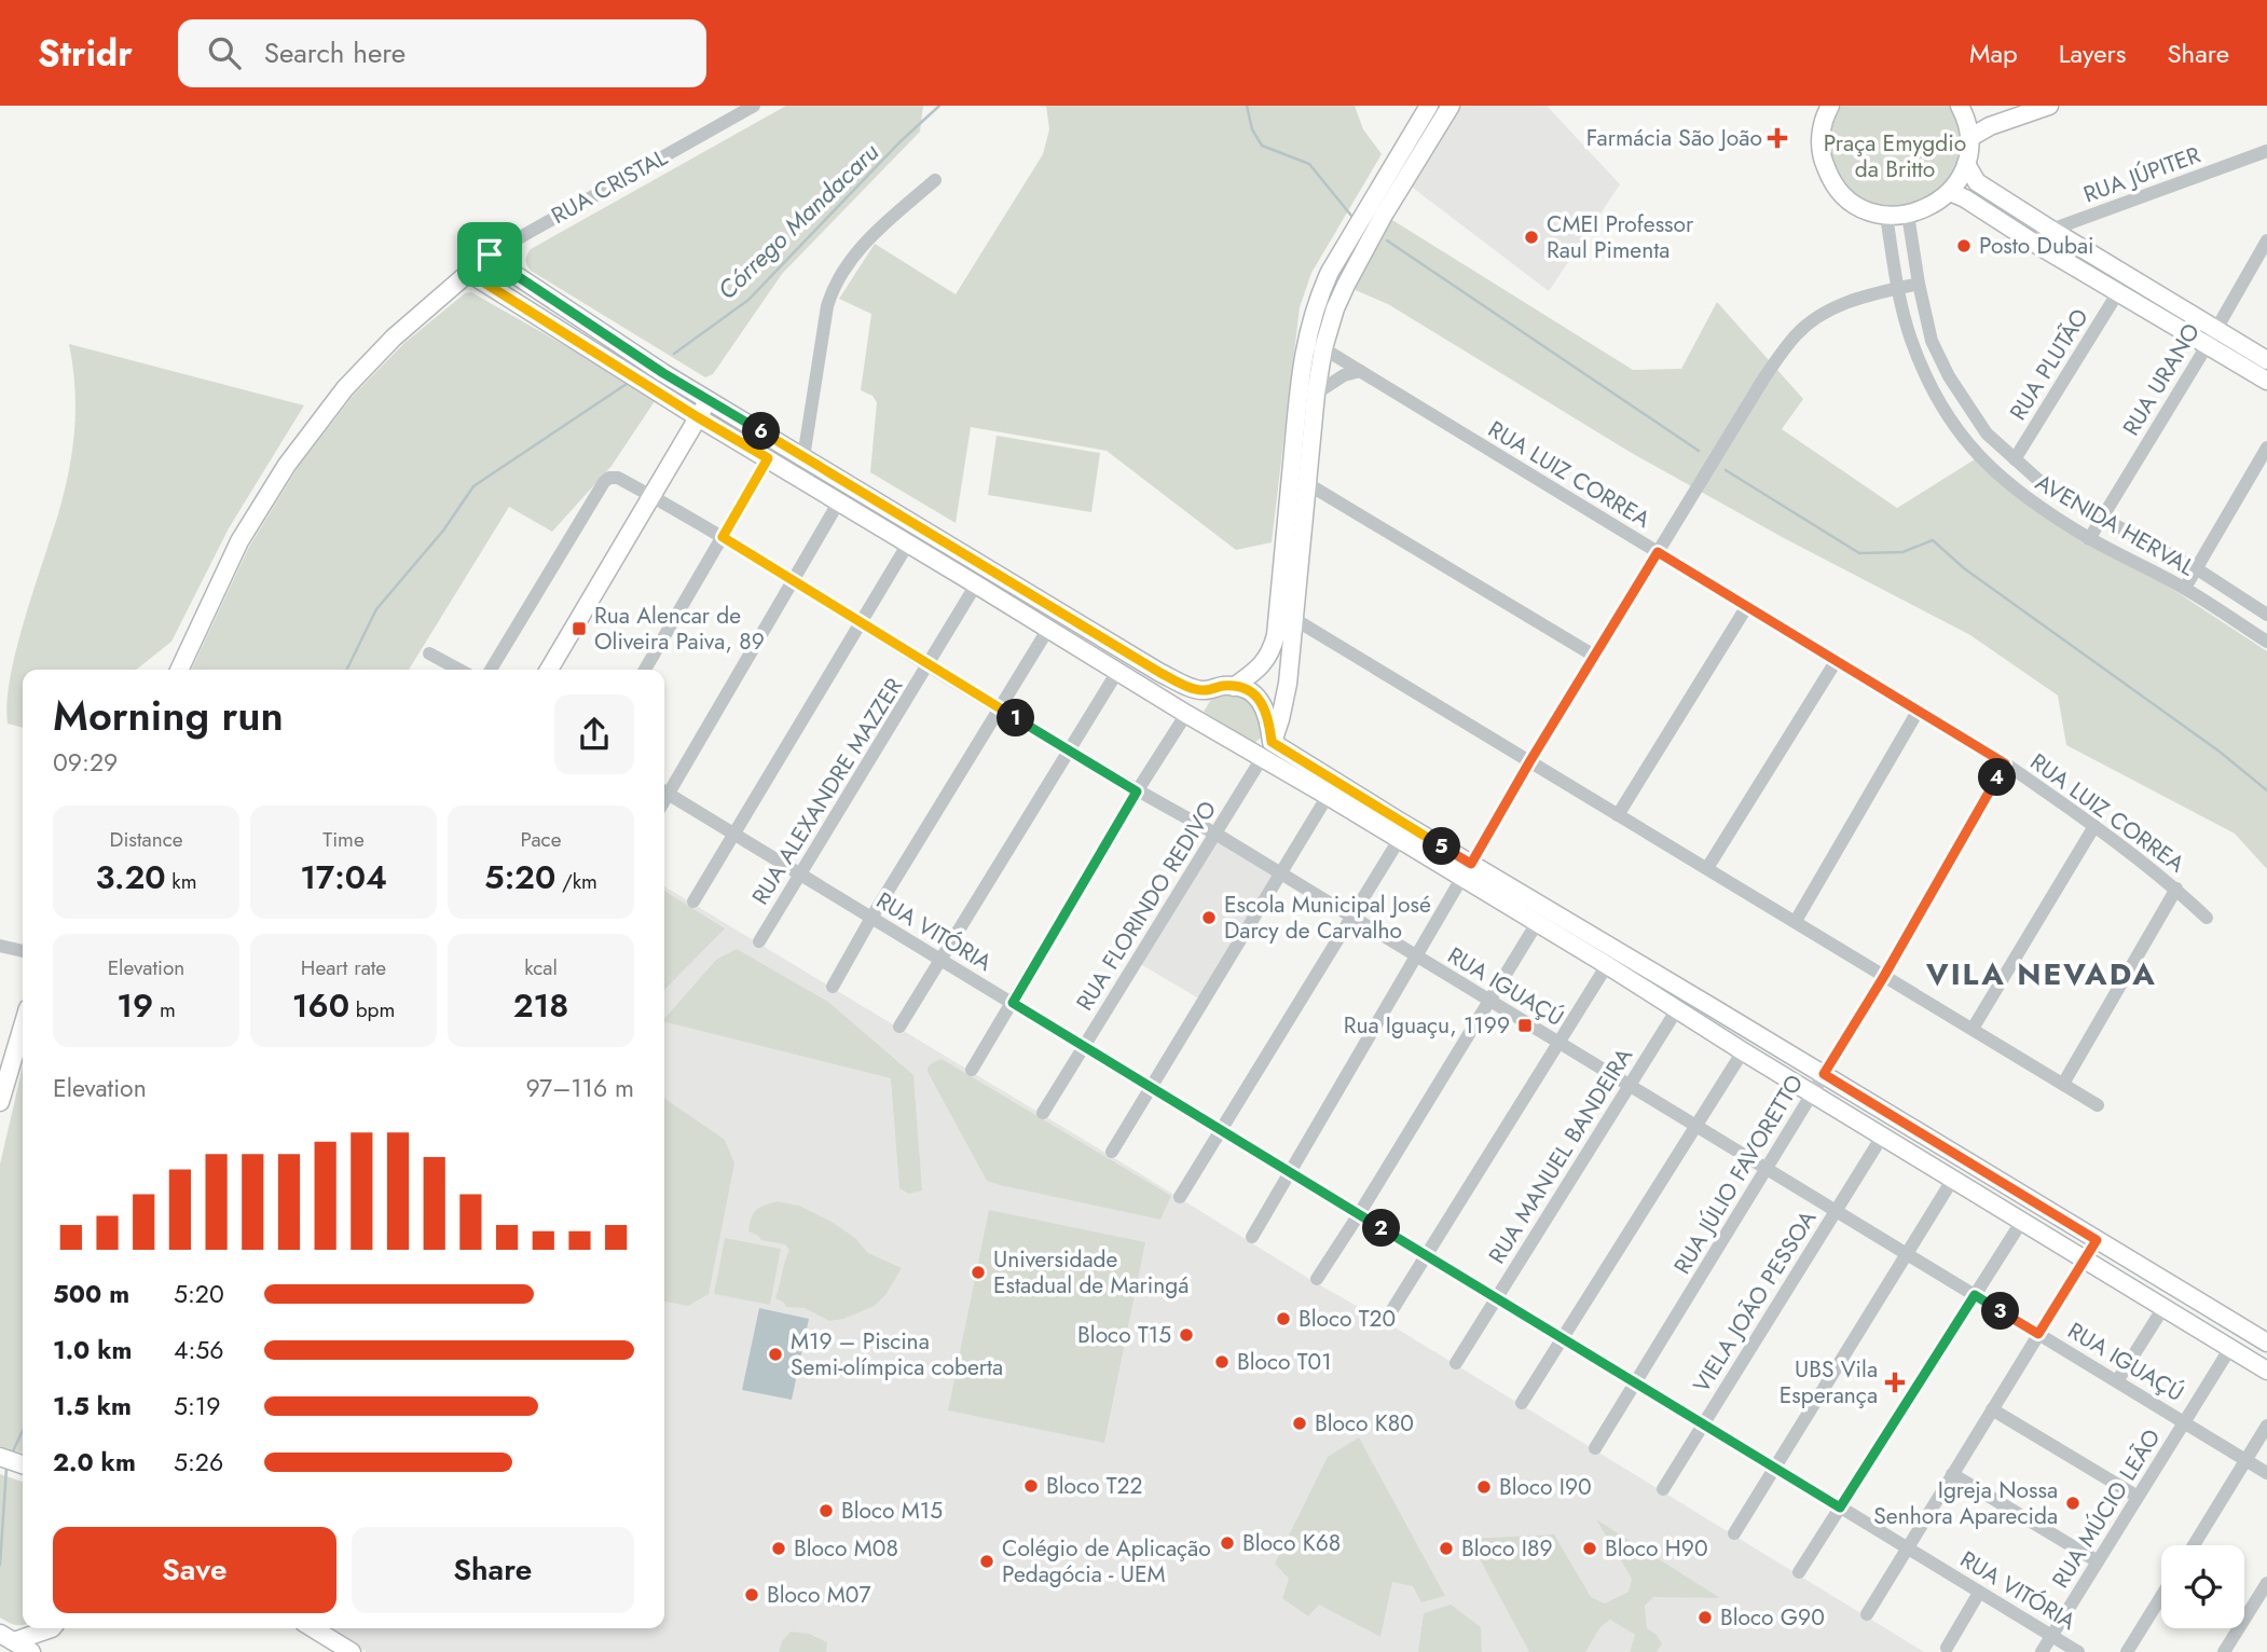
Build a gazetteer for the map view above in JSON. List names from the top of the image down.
{
  "streets": {
    "main road": ["RUA CRISTAL"],
    "street": [
      "RUA JÚPITER",
      "RUA PLUTÃO",
      "RUA URANO",
      "RUA LUIZ CORREA",
      "AVENIDA HERVAL",
      "RUA ALEXANDRE MAZZER",
      "RUA FLORINDO REDIVO",
      "RUA VITÓRIA",
      "RUA IGUAÇÚ",
      "RUA MANUEL BANDEIRA",
      "RUA JÚLIO FAVORETTO",
      "VIELA JOÃO PESSOA",
      "RUA MÚCIO LEÃO"
    ]
  },
  "crossings": [
    ["RUA PLUTÃO", "AVENIDA HERVAL"],
    ["RUA URANO", "AVENIDA HERVAL"],
    ["RUA LUIZ CORREA", "RUA JÚLIO FAVORETTO"],
    ["RUA ALEXANDRE MAZZER", "RUA VITÓRIA"],
    ["RUA ALEXANDRE MAZZER", "RUA IGUAÇÚ"],
    ["RUA FLORINDO REDIVO", "RUA VITÓRIA"],
    ["RUA FLORINDO REDIVO", "RUA IGUAÇÚ"],
    ["RUA VITÓRIA", "RUA MANUEL BANDEIRA"],
    ["RUA VITÓRIA", "RUA JÚLIO FAVORETTO"],
    ["RUA VITÓRIA", "VIELA JOÃO PESSOA"],
    ["RUA VITÓRIA", "RUA MÚCIO LEÃO"],
    ["RUA IGUAÇÚ", "RUA MANUEL BANDEIRA"],
    ["RUA IGUAÇÚ", "RUA JÚLIO FAVORETTO"],
    ["RUA IGUAÇÚ", "VIELA JOÃO PESSOA"],
    ["RUA IGUAÇÚ", "RUA MÚCIO LEÃO"]
  ],
  "districts": ["VILA NEVADA"],
  "water": ["Córrego Mandacaru"],
  "parks": ["Praça Emygdio da Britto"],
  "places": {
    "health": ["Farmácia São João", "UBS Vila Esperança"],
    "other": [
      "CMEI Professor Raul Pimenta",
      "Posto Dubai",
      "Escola Municipal José Darcy de Carvalho",
      "Universidade Estadual de Maringá",
      "Bloco T20",
      "Bloco T15",
      "M19 – Piscina Semi-olímpica coberta",
      "Bloco T01",
      "Bloco K80",
      "Bloco T22",
      "Bloco I90",
      "Igreja Nossa Senhora Aparecida",
      "Bloco M15",
      "Bloco K68",
      "Bloco M08",
      "Bloco I89",
      "Bloco H90",
      "Colégio de Aplicação Pedagócia - UEM",
      "Bloco M07",
      "Bloco G90"
    ],
    "transit": ["Rua Alencar de Oliveira Paiva, 89", "Rua Iguaçu, 1199"]
  },
  "page": {
    "header": "Stridr",
    "search": "Search here",
    "nav": ["Map", "Layers", "Share"],
    "pins": [
      "6",
      "1",
      "4",
      "5",
      "2",
      "3"
    ],
    "heading": ["Morning run", "09:29"],
    "stats": [
      ["Distance", "3.20 km"],
      ["Time", "17:04"],
      ["Pace", "5:20 /km"],
      ["Elevation", "19 m"],
      ["Heart rate", "160 bpm"],
      ["kcal", "218"]
    ],
    "chart": ["Elevation", "97–116 m"],
    "list": [
      {
        "name": "500 m",
        "note": "5:20"
      },
      {
        "name": "1.0 km",
        "note": "4:56"
      },
      {
        "name": "1.5 km",
        "note": "5:19"
      },
      {
        "name": "2.0 km",
        "note": "5:26"
      }
    ],
    "buttons": ["Save", "Share"]
  }
}
